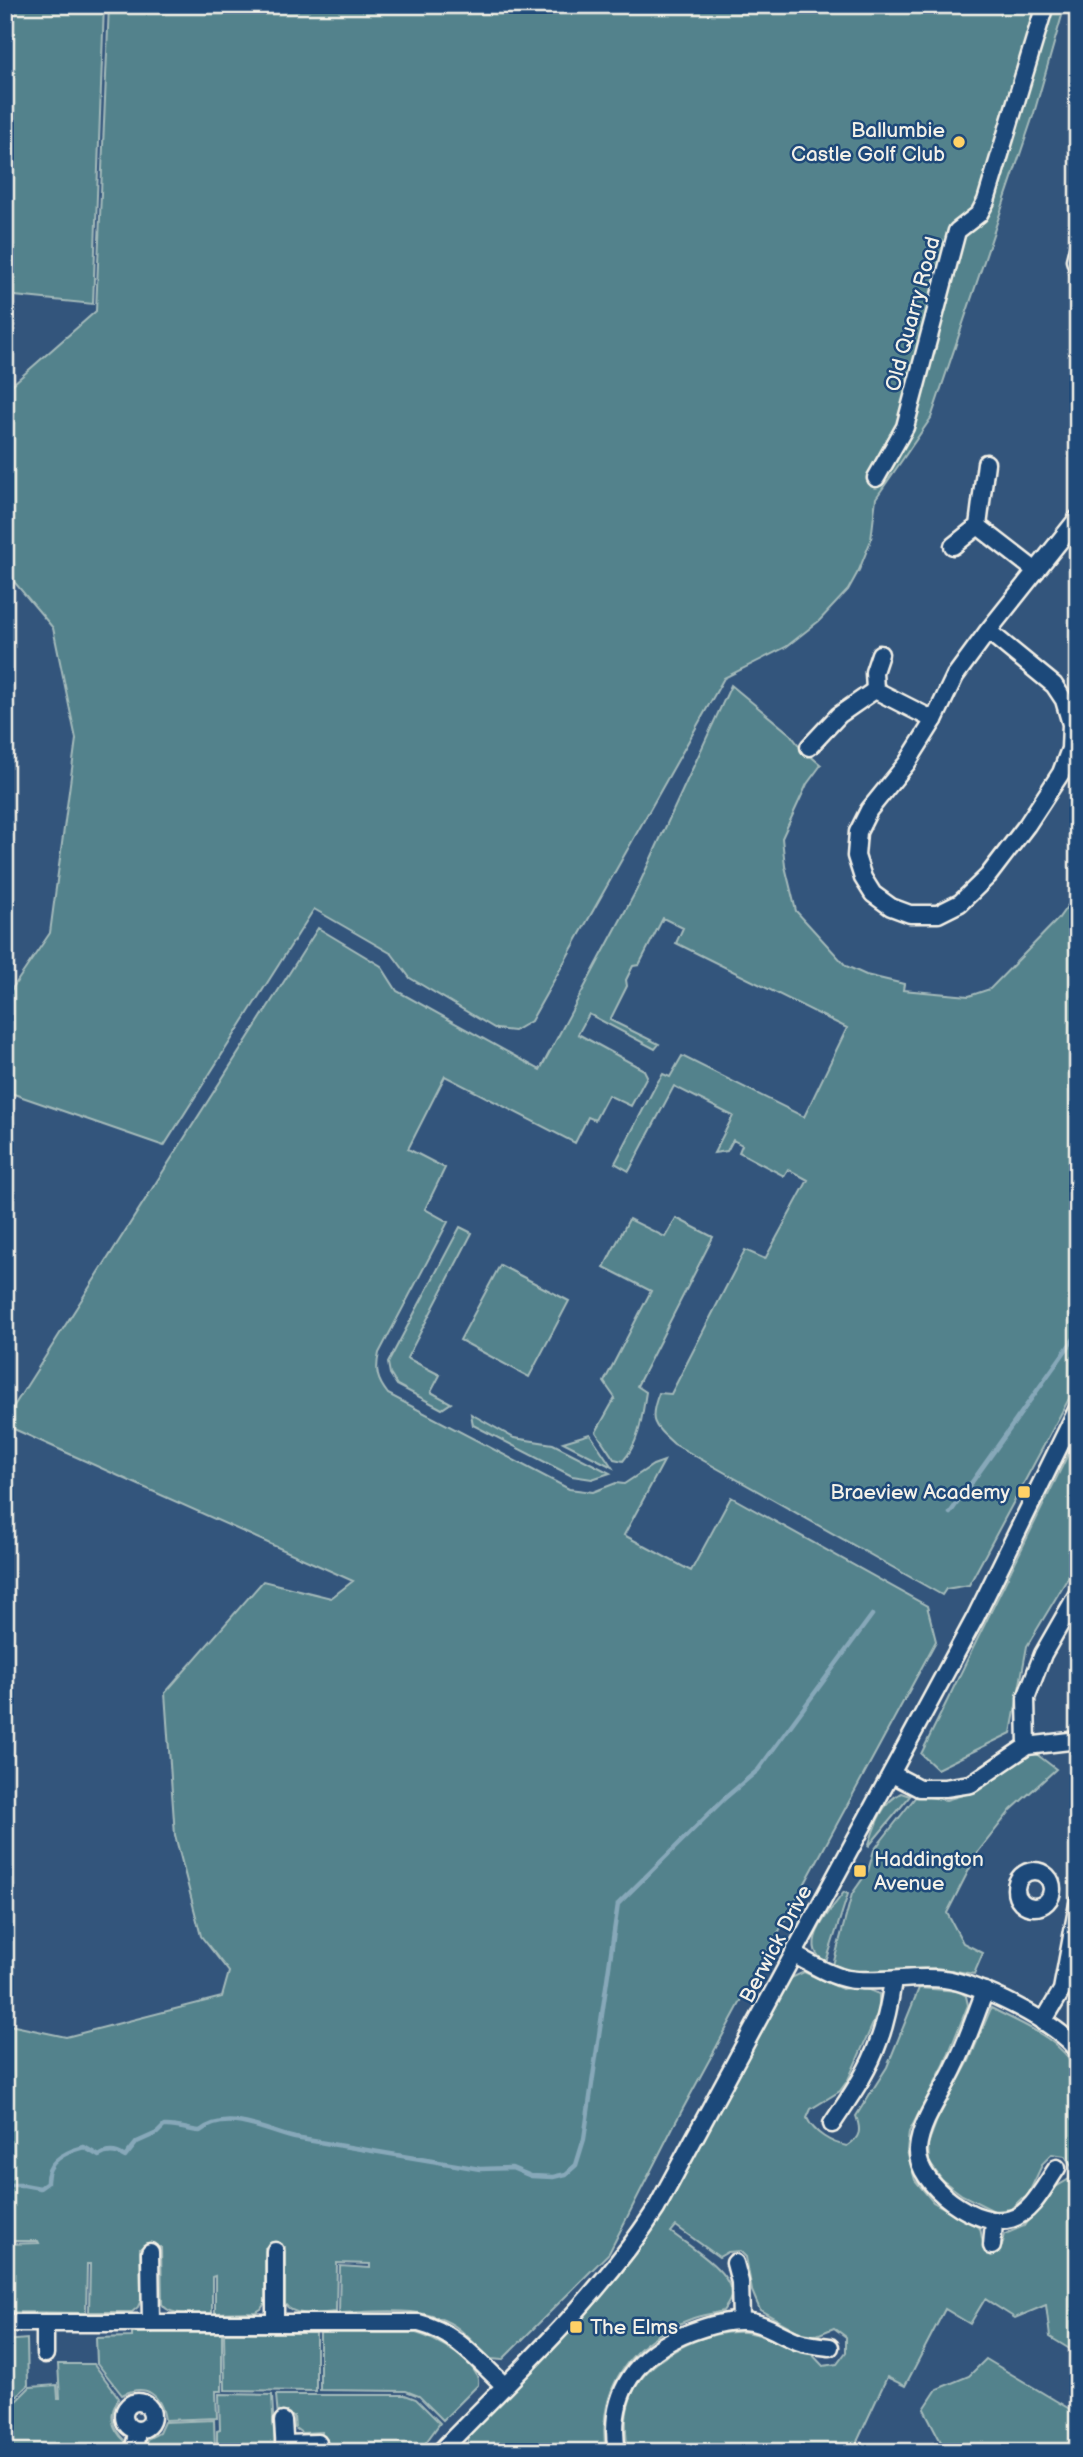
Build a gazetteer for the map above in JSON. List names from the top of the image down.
{
  "streets": {
    "street": ["Old Quarry Road", "Berwick Drive"]
  },
  "places": {
    "other": ["Ballumbie Castle Golf Club"],
    "transit": ["Braeview Academy", "Haddington Avenue", "The Elms"]
  }
}
